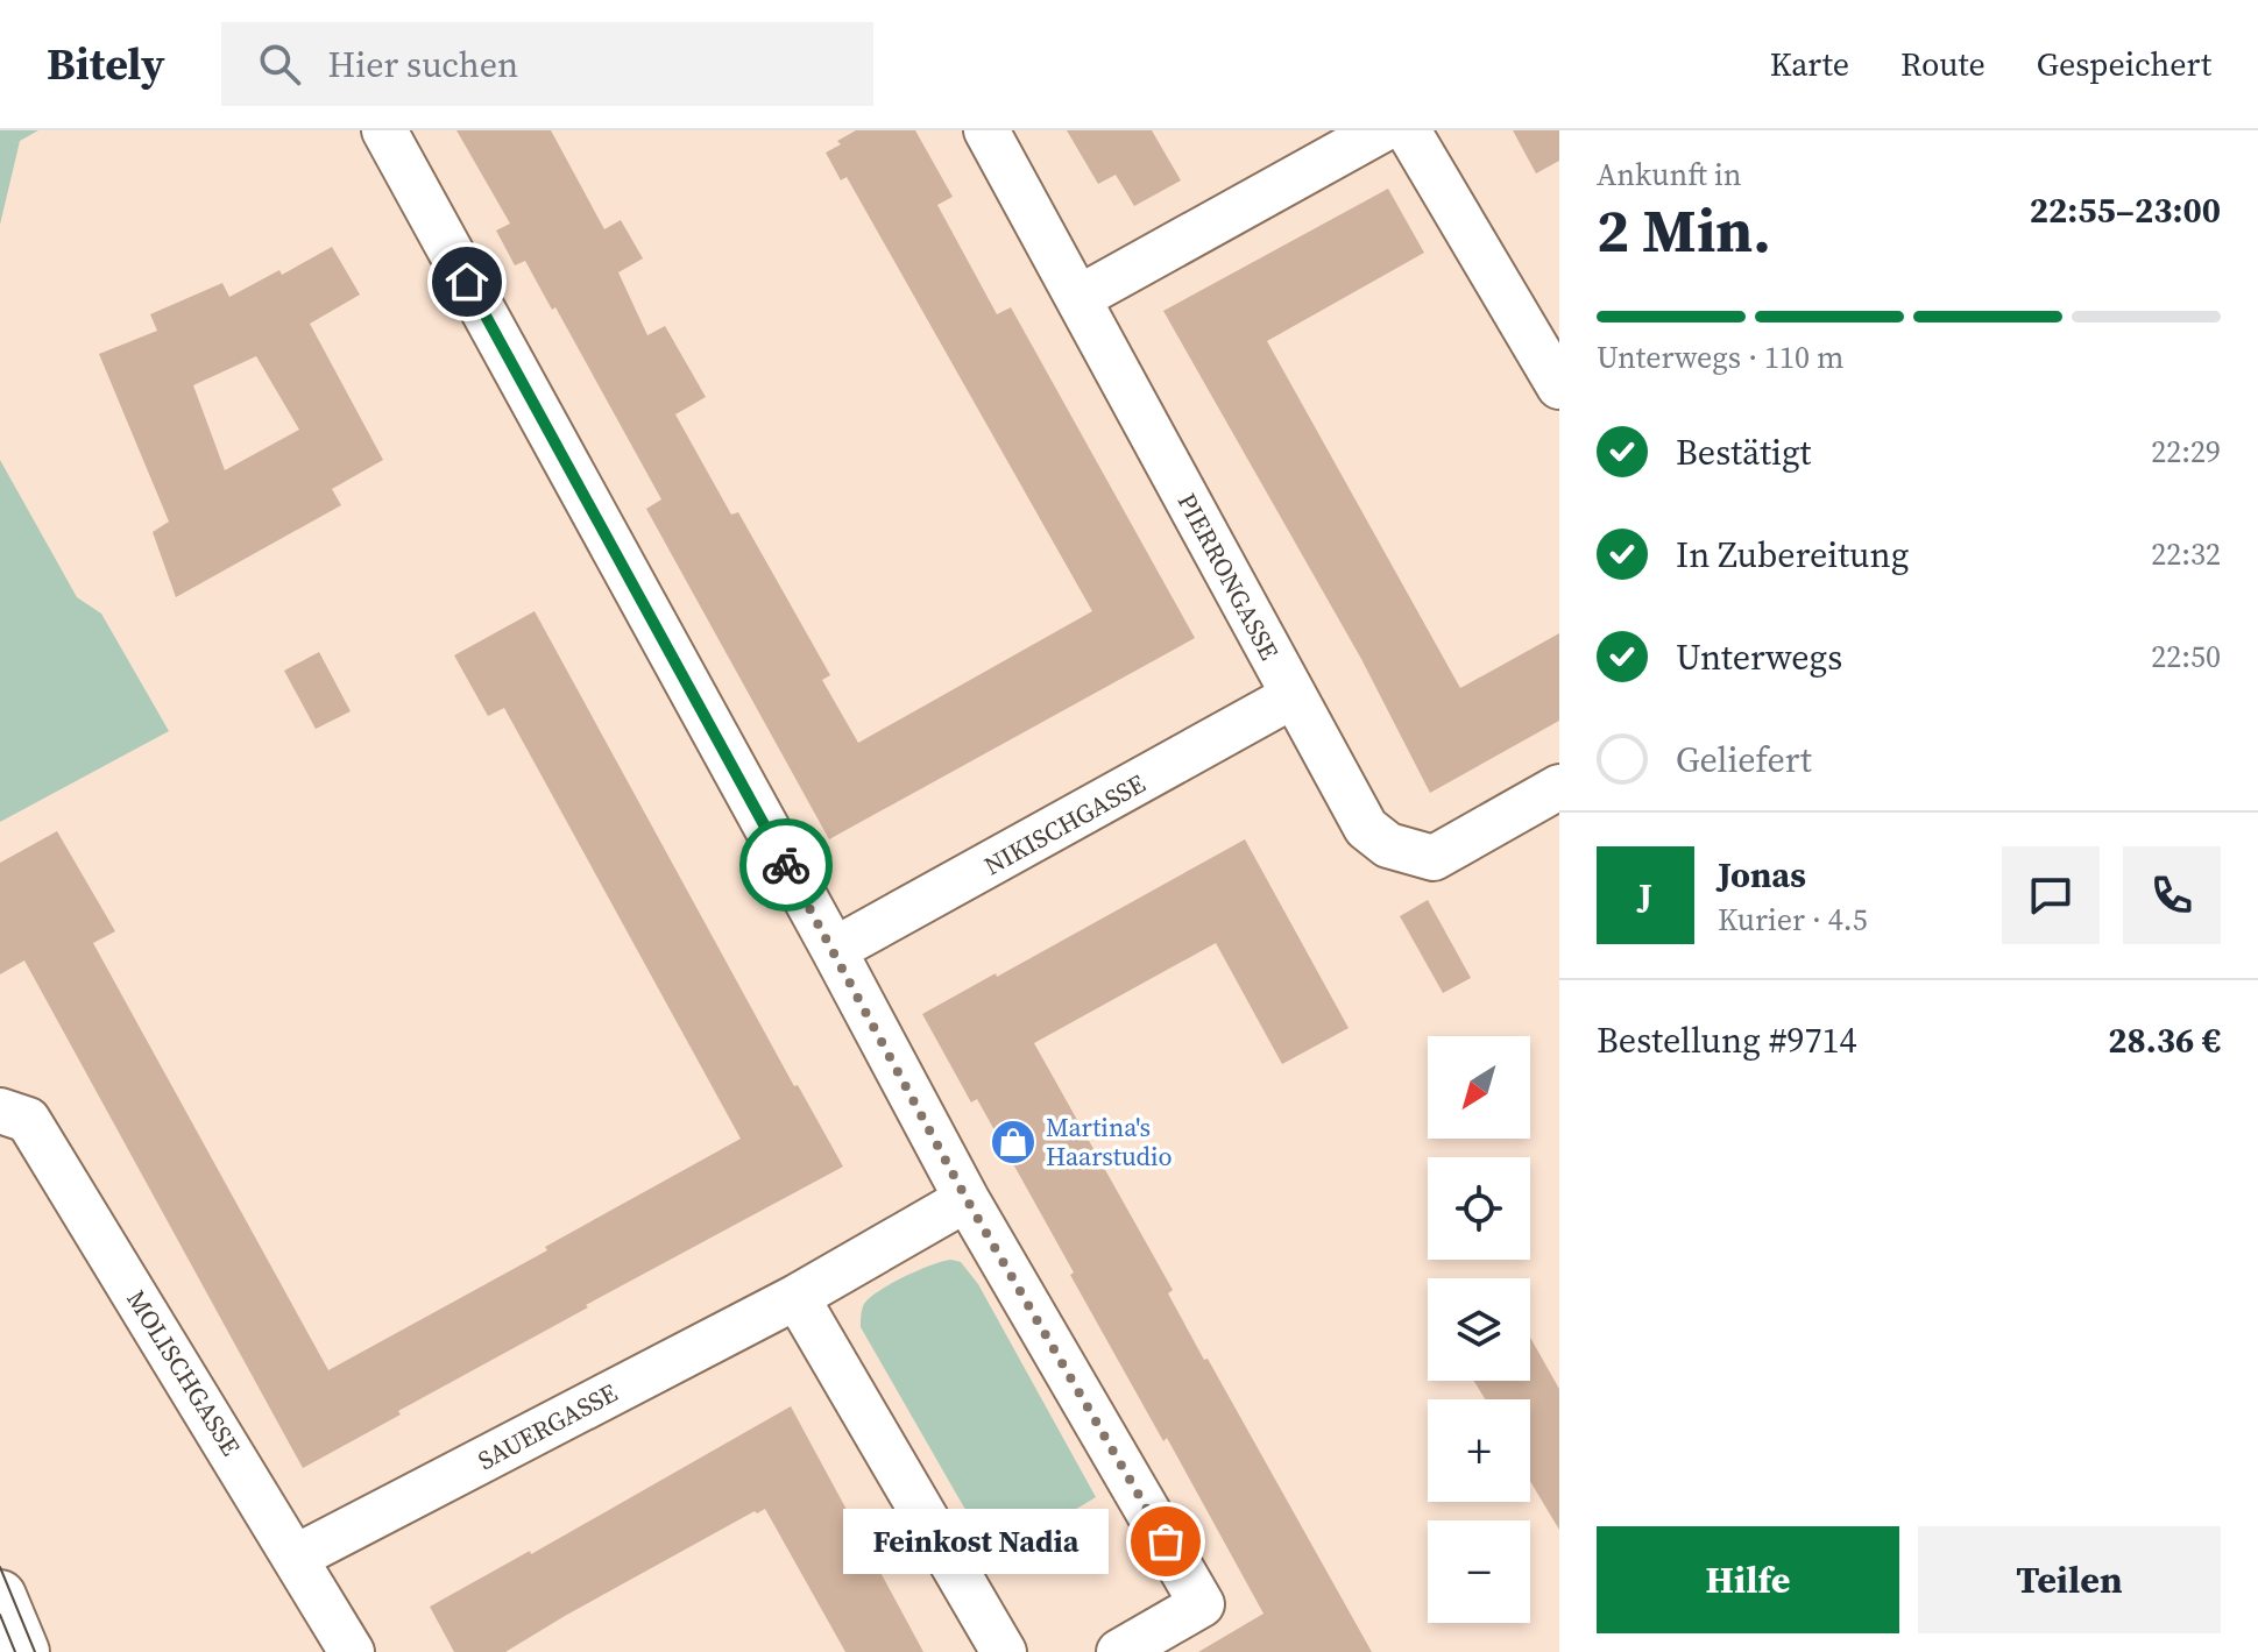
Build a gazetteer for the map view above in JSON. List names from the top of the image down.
{
  "streets": {
    "street": [
      "PIERRONGASSE",
      "NIKISCHGASSE",
      "MOLISCHGASSE",
      "SAUERGASSE"
    ]
  },
  "crossings": [
    ["PIERRONGASSE", "NIKISCHGASSE"],
    ["MOLISCHGASSE", "SAUERGASSE"]
  ],
  "places": {
    "shop": ["Martina's Haarstudio"],
    "other": ["Feinkost Nadia"]
  },
  "north": "bottom left",
  "page": {
    "header": "Bitely",
    "search": "Hier suchen",
    "nav": ["Karte", "Route", "Gespeichert"],
    "heading": ["2 Min.", "Ankunft in", "22:55–23:00"],
    "panel": [
      "Jonas",
      "Kurier · 4.5",
      "Bestellung #9714",
      "28.36 €"
    ],
    "bar": "Unterwegs · 110 m",
    "list": [
      ["Bestätigt", "22:29"],
      ["In Zubereitung", "22:32"],
      ["Unterwegs", "22:50"],
      "Geliefert"
    ],
    "round": "J",
    "map_buttons": ["+", "−"],
    "buttons": ["Hilfe", "Teilen"],
    "bubble": "Feinkost Nadia"
  }
}
